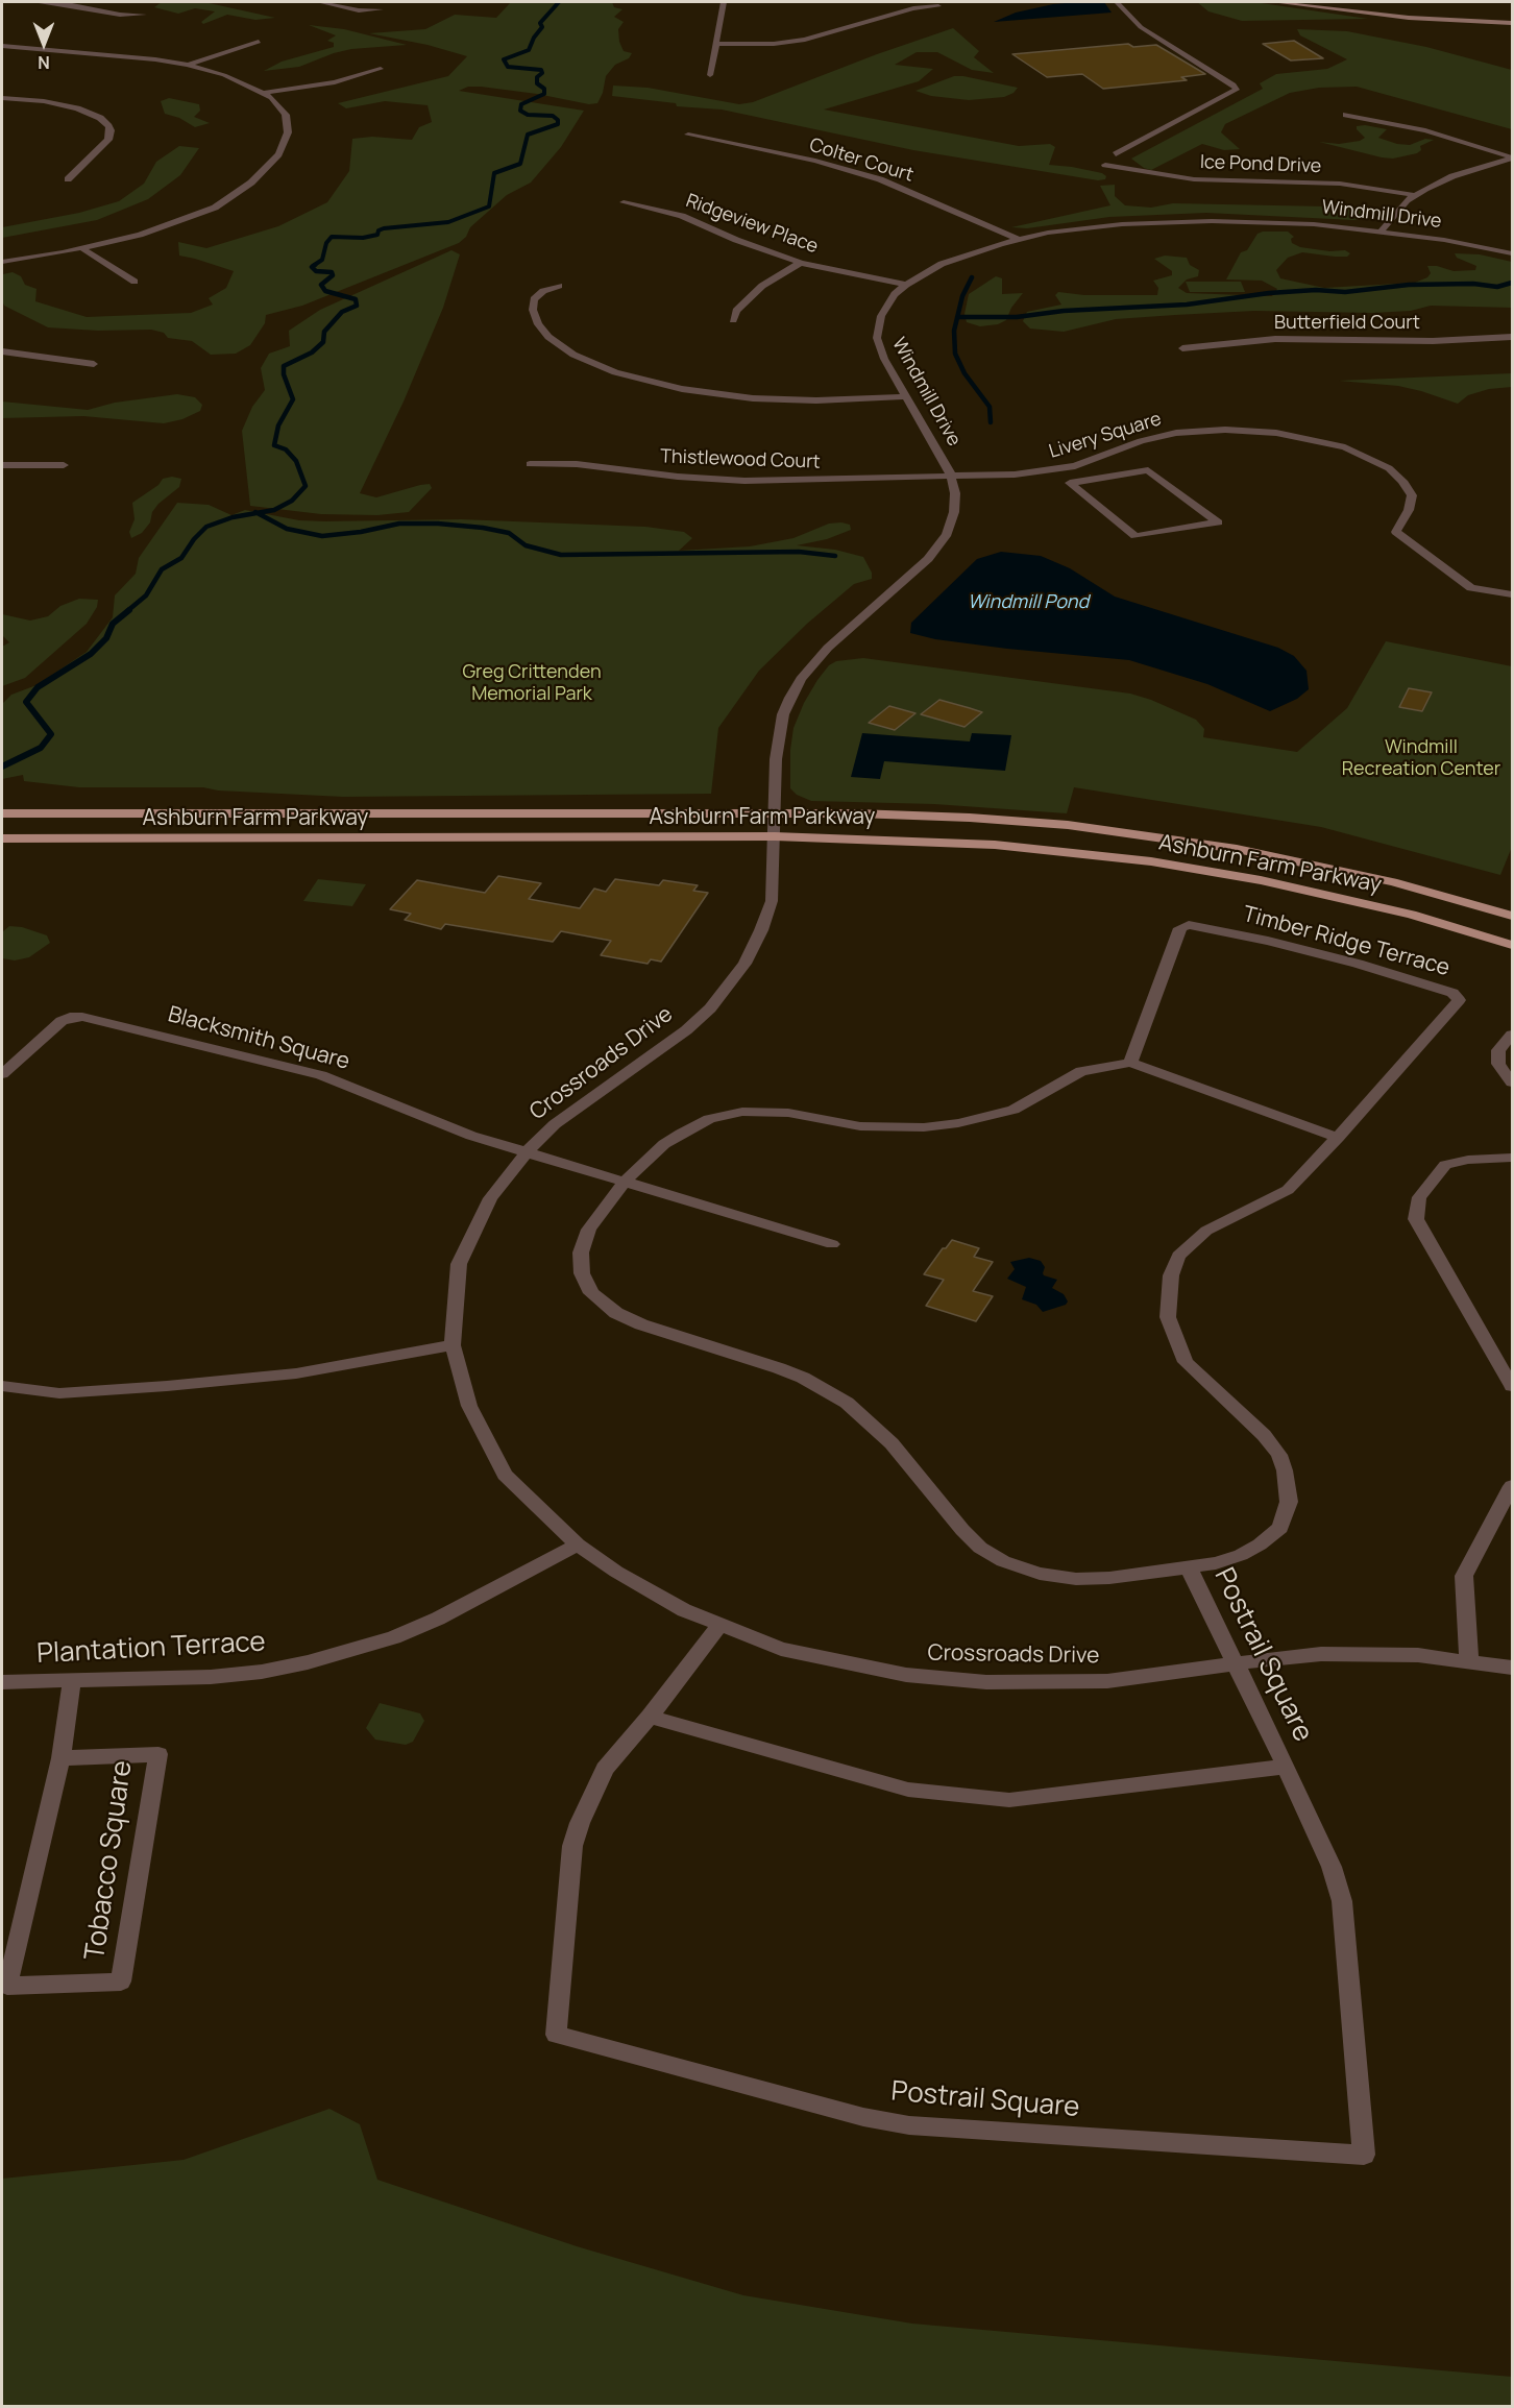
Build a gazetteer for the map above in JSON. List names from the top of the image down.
{
  "streets": {
    "main road": ["Ashburn Farm Parkway"],
    "street": [
      "Colter Court",
      "Ice Pond Drive",
      "Windmill Drive",
      "Ridgeview Place",
      "Butterfield Court",
      "Livery Square",
      "Thistlewood Court",
      "Timber Ridge Terrace",
      "Blacksmith Square",
      "Crossroads Drive",
      "Plantation Terrace",
      "Postrail Square",
      "Tobacco Square"
    ]
  },
  "crossings": [
    ["Colter Court", "Windmill Drive"],
    ["Windmill Drive", "Ridgeview Place"],
    ["Windmill Drive", "Livery Square"],
    ["Windmill Drive", "Thistlewood Court"],
    ["Windmill Drive", "Ashburn Farm Parkway"],
    ["Windmill Drive", "Crossroads Drive"],
    ["Livery Square", "Thistlewood Court"],
    ["Ashburn Farm Parkway", "Crossroads Drive"],
    ["Timber Ridge Terrace", "Blacksmith Square"],
    ["Timber Ridge Terrace", "Postrail Square"],
    ["Blacksmith Square", "Crossroads Drive"],
    ["Crossroads Drive", "Plantation Terrace"],
    ["Crossroads Drive", "Postrail Square"],
    ["Plantation Terrace", "Tobacco Square"]
  ],
  "water": ["Windmill Pond"],
  "parks": ["Greg Crittenden Memorial Park", "Windmill Recreation Center"],
  "north": "bottom"
}
